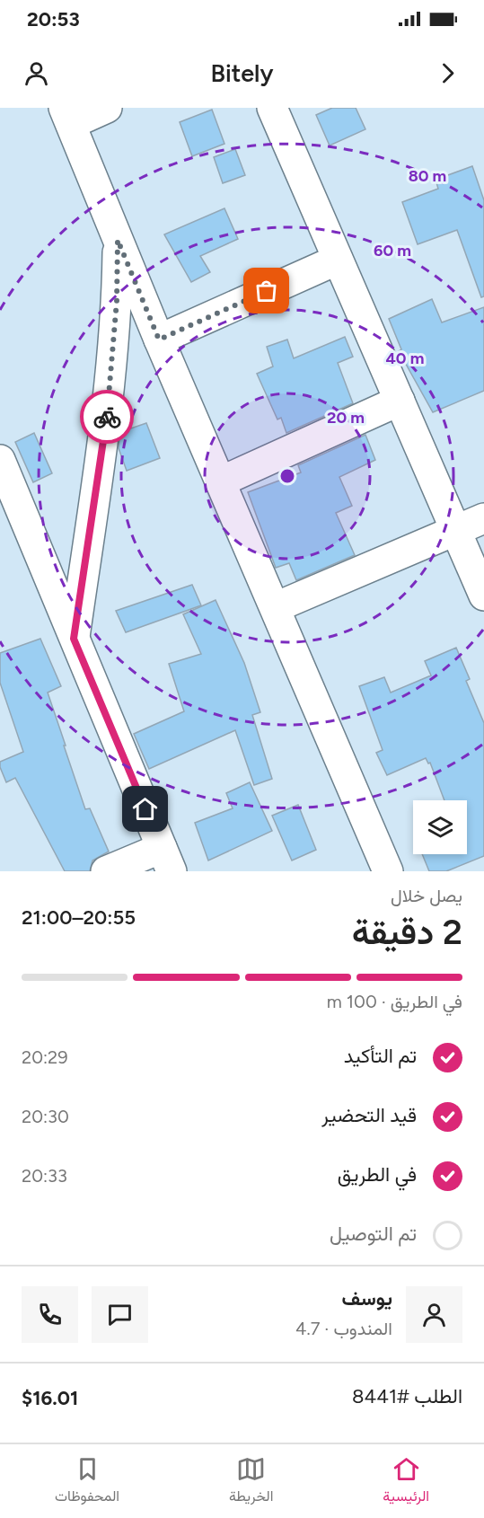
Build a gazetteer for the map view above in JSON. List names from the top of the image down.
{
  "page": {
    "status": "20:53",
    "header": "Bitely",
    "heading": ["2 دقيقة", "يصل خلال", "20:55–21:00"],
    "panel": [
      "يوسف",
      "المندوب · 4.7",
      "الطلب #8441",
      "$16.01"
    ],
    "bar": "في الطريق · 100 m",
    "list": [
      ["تم التأكيد", "20:29"],
      ["قيد التحضير", "20:30"],
      ["في الطريق", "20:33"],
      "تم التوصيل"
    ],
    "tabs": ["الرئيسية", "الخريطة", "المحفوظات"]
  },
  "rings": [
    "80 m",
    "60 m",
    "40 m",
    "20 m"
  ]
}
